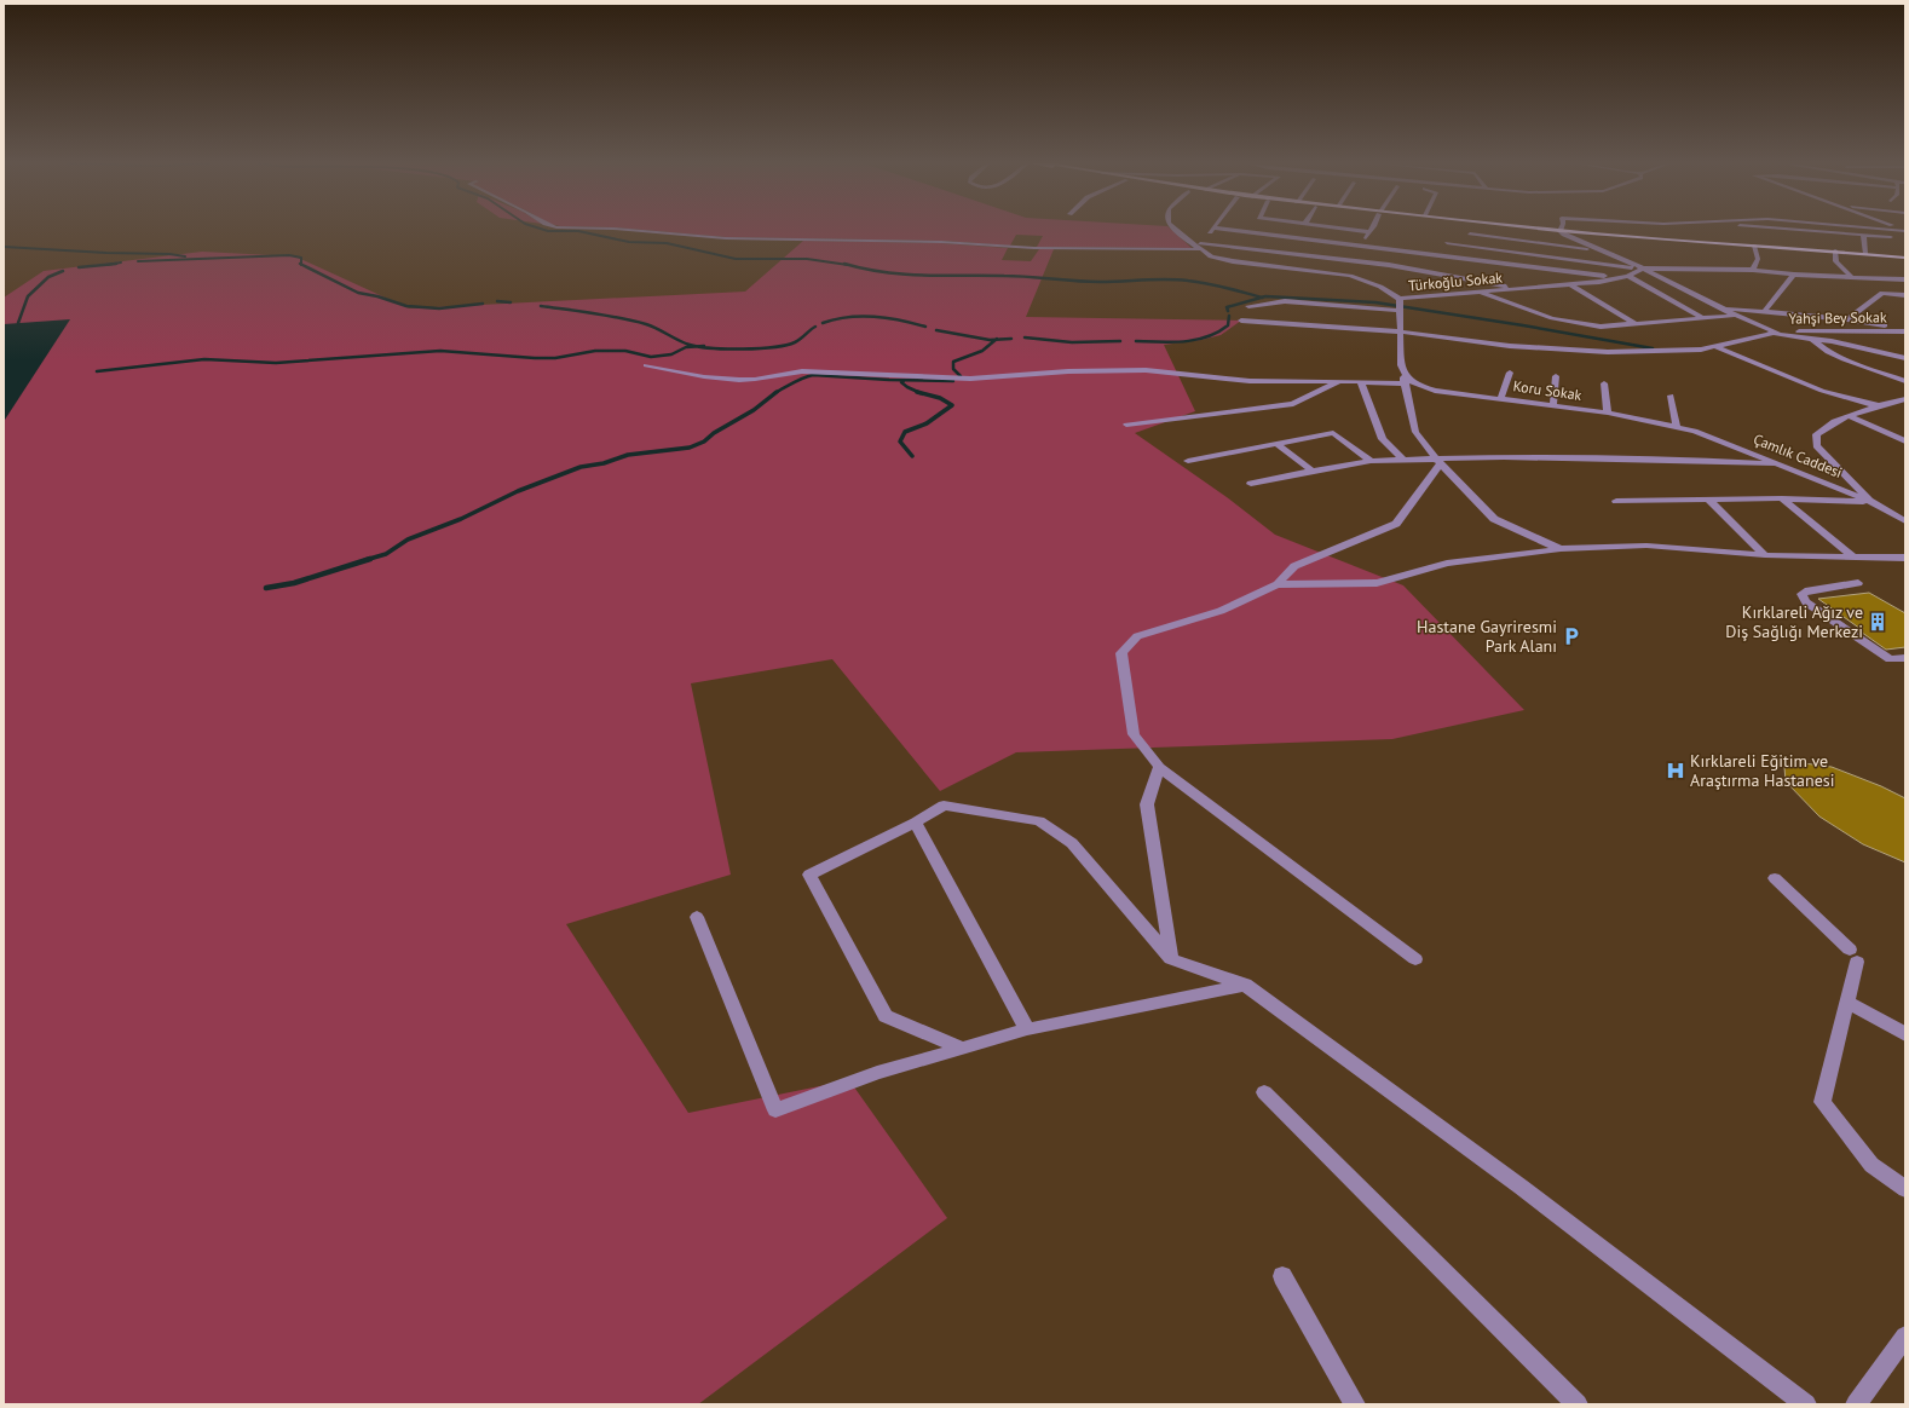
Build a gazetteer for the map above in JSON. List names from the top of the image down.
{
  "streets": {
    "street": [
      "Türkoğlu Sokak",
      "Yahşi Bey Sokak",
      "Koru Sokak",
      "Çamlık Caddesi"
    ]
  },
  "crossings": [
    ["Koru Sokak", "Çamlık Caddesi"]
  ],
  "places": {
    "building": ["Kırklareli Ağız ve Diş Sağlığı Merkezi"],
    "parking": ["Hastane Gayriresmi Park Alanı"],
    "hospital": ["Kırklareli Eğitim ve Araştırma Hastanesi"]
  }
}
